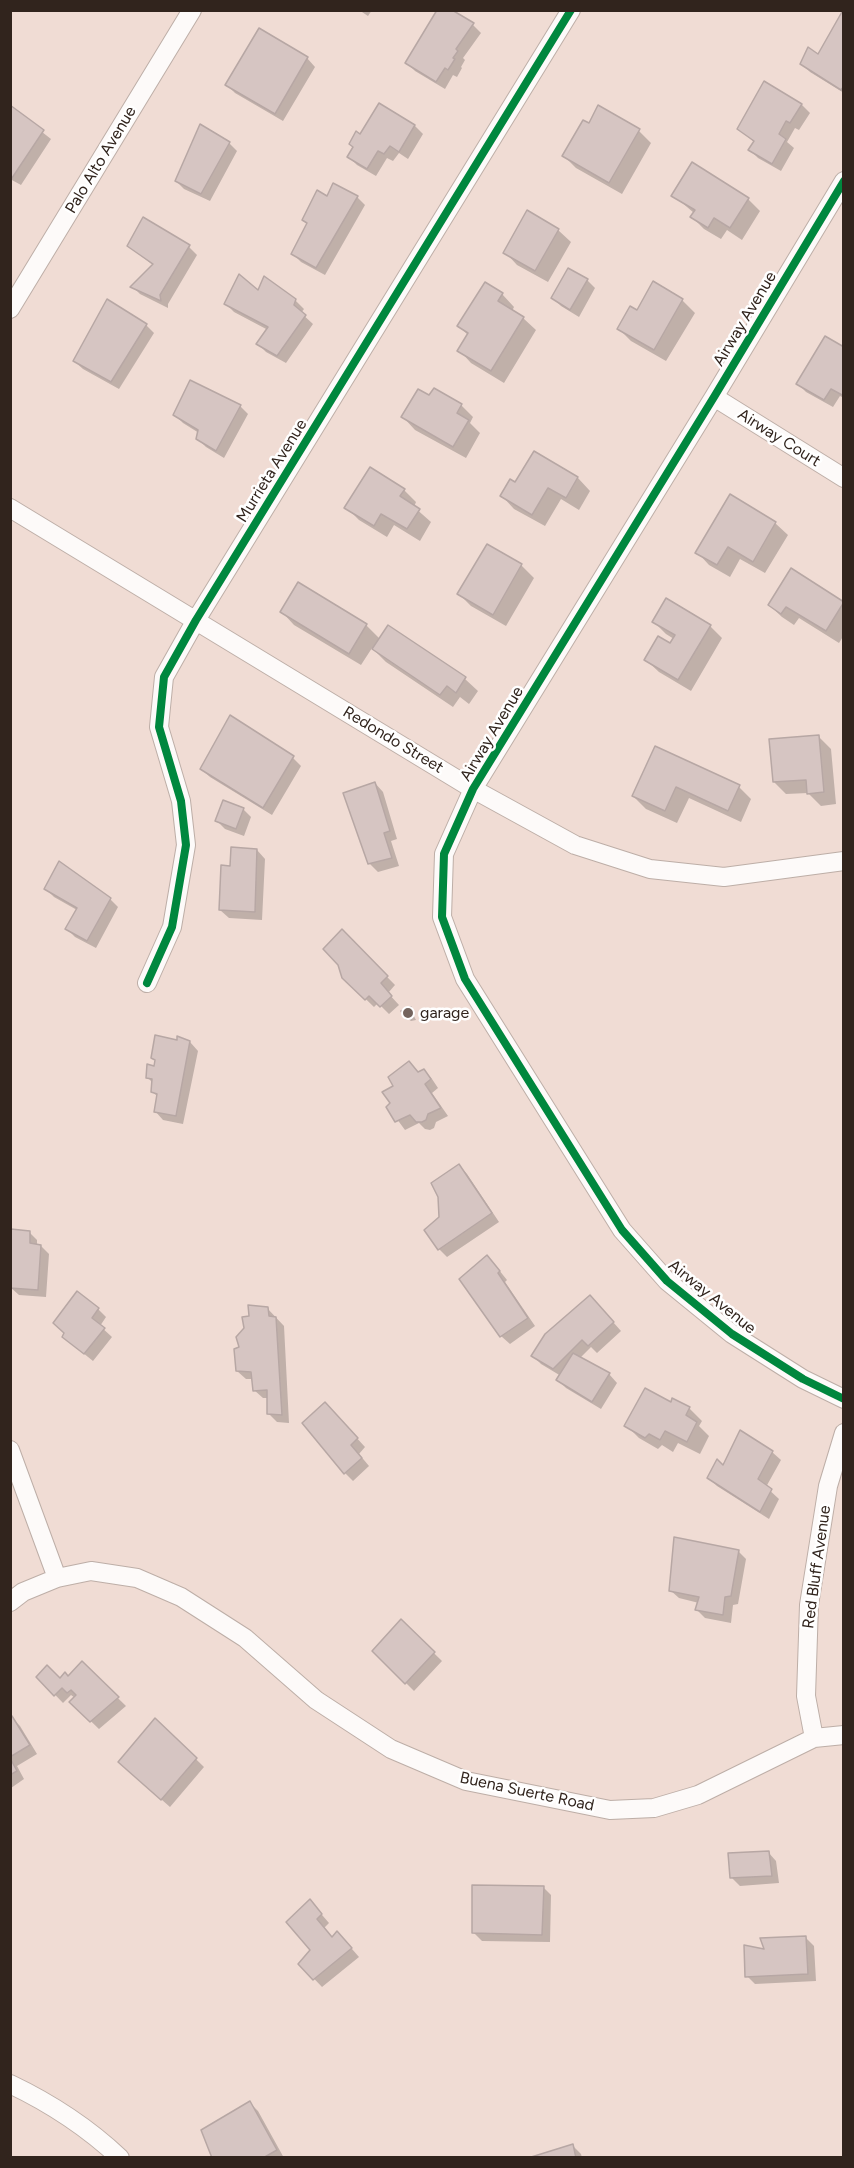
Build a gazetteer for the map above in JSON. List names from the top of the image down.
{
  "streets": {
    "street": [
      "Palo Alto Avenue",
      "Airway Avenue",
      "Airway Court",
      "Murrieta Avenue",
      "Redondo Street",
      "Red Bluff Avenue",
      "Buena Suerte Road"
    ]
  },
  "crossings": [
    ["Airway Avenue", "Airway Court"],
    ["Airway Avenue", "Redondo Street"],
    ["Murrieta Avenue", "Redondo Street"],
    ["Red Bluff Avenue", "Buena Suerte Road"]
  ],
  "places": ["garage"]
}
